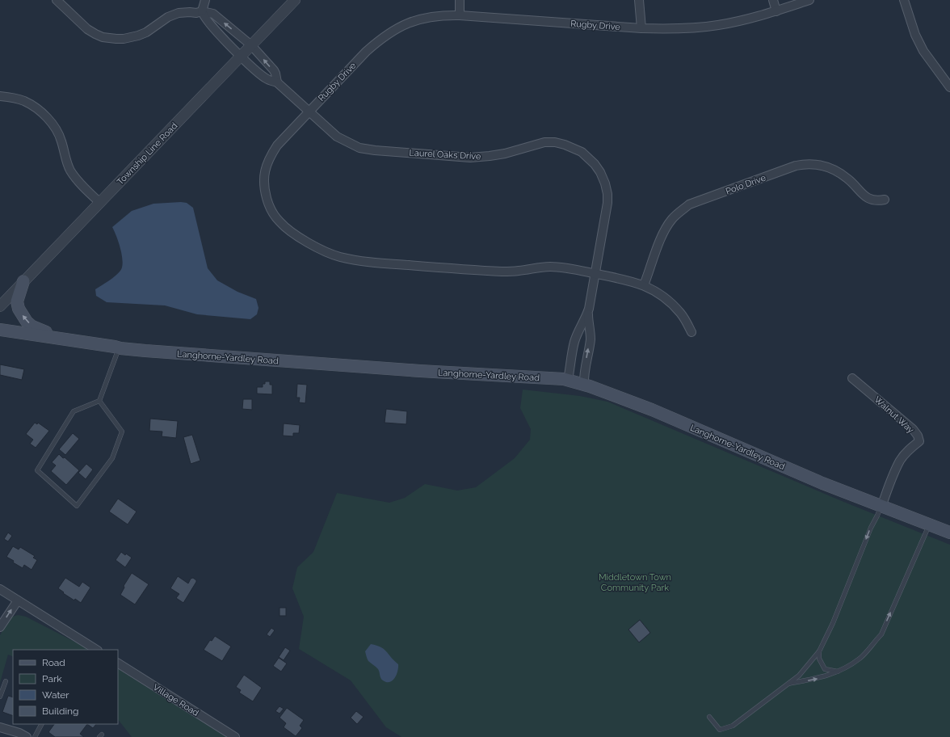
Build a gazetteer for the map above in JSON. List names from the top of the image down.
{
  "streets": {
    "main road": ["Langhorne-Yardley Road"],
    "street": [
      "Rugby Drive",
      "Township Line Road",
      "Laurel Oaks Drive",
      "Polo Drive",
      "Walnut Way",
      "Village Road"
    ]
  },
  "crossings": [
    ["Rugby Drive", "Laurel Oaks Drive"],
    ["Rugby Drive", "Polo Drive"],
    ["Township Line Road", "Laurel Oaks Drive"],
    ["Laurel Oaks Drive", "Langhorne-Yardley Road"],
    ["Langhorne-Yardley Road", "Walnut Way"]
  ],
  "parks": ["Middletown Town Community Park"],
  "legend": [
    "Road",
    "Park",
    "Water",
    "Building"
  ]
}
